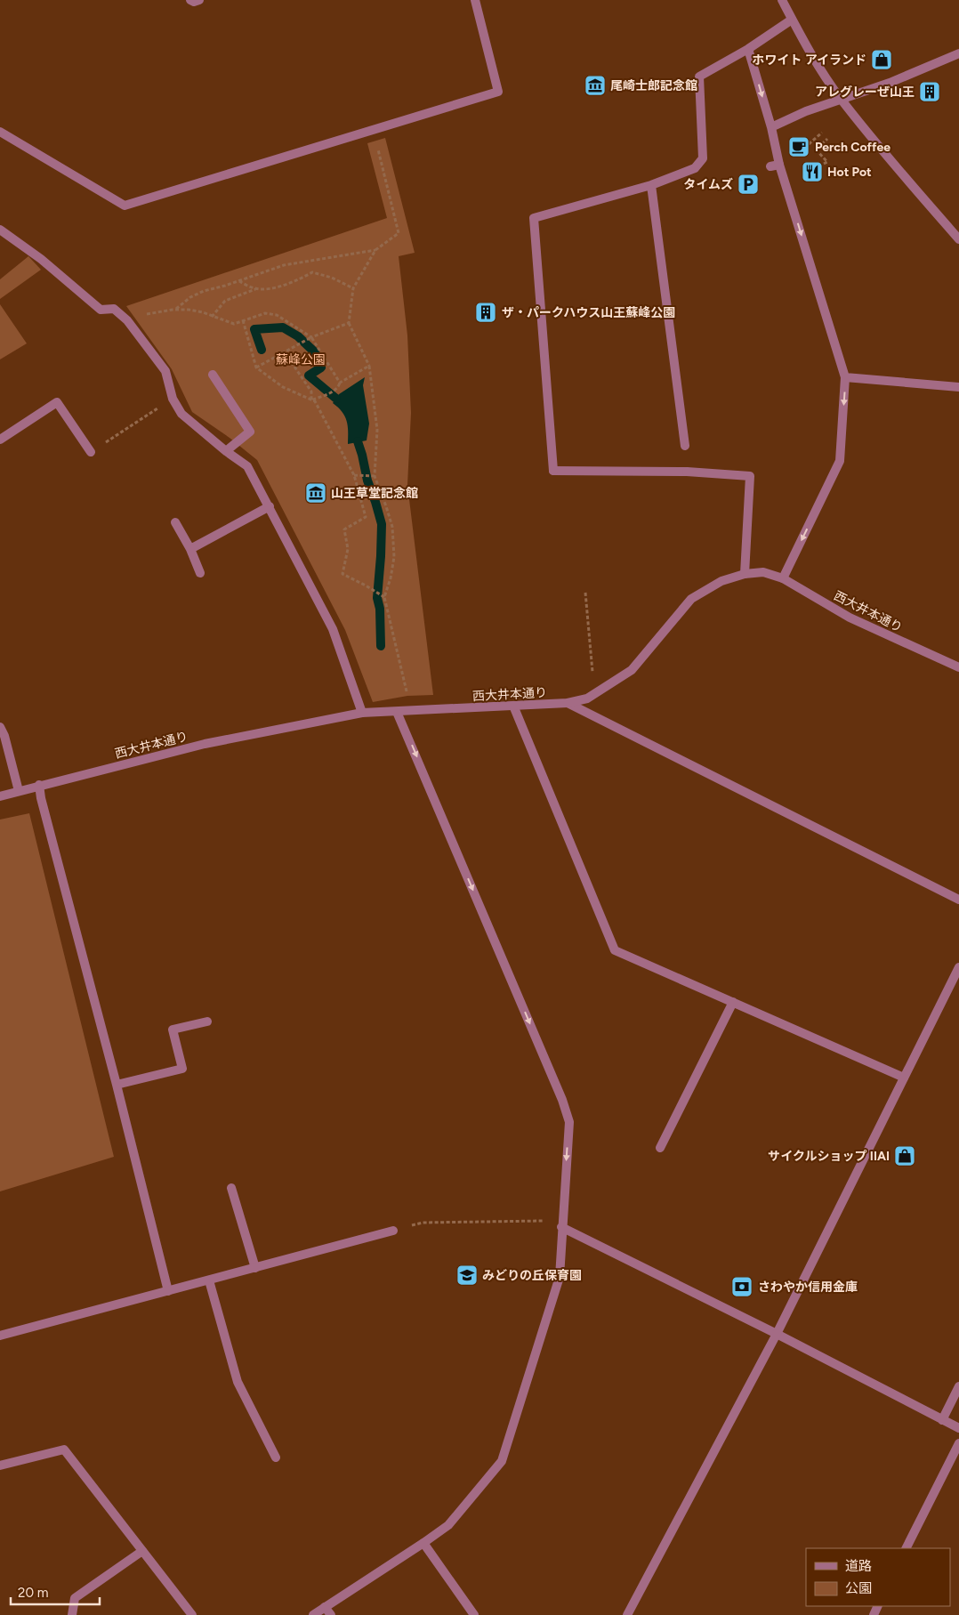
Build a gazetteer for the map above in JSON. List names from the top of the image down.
{
  "streets": {
    "street": ["西大井本通り"]
  },
  "parks": ["蘇峰公園"],
  "places": {
    "shop": ["ホワイト アイランド", "サイクルショップ IIAI"],
    "museum": ["尾崎士郎記念館", "山王草堂記念館"],
    "building": ["アレグレーぜ山王", "ザ・パークハウス山王蘇峰公園"],
    "cafe": ["Perch Coffee"],
    "restaurant": ["Hot Pot"],
    "parking": ["タイムズ"],
    "school or university": ["みどりの丘保育園"],
    "bank": ["さわやか信用金庫"]
  },
  "legend": ["道路", "公園"],
  "scale_bar": "20 m"
}
